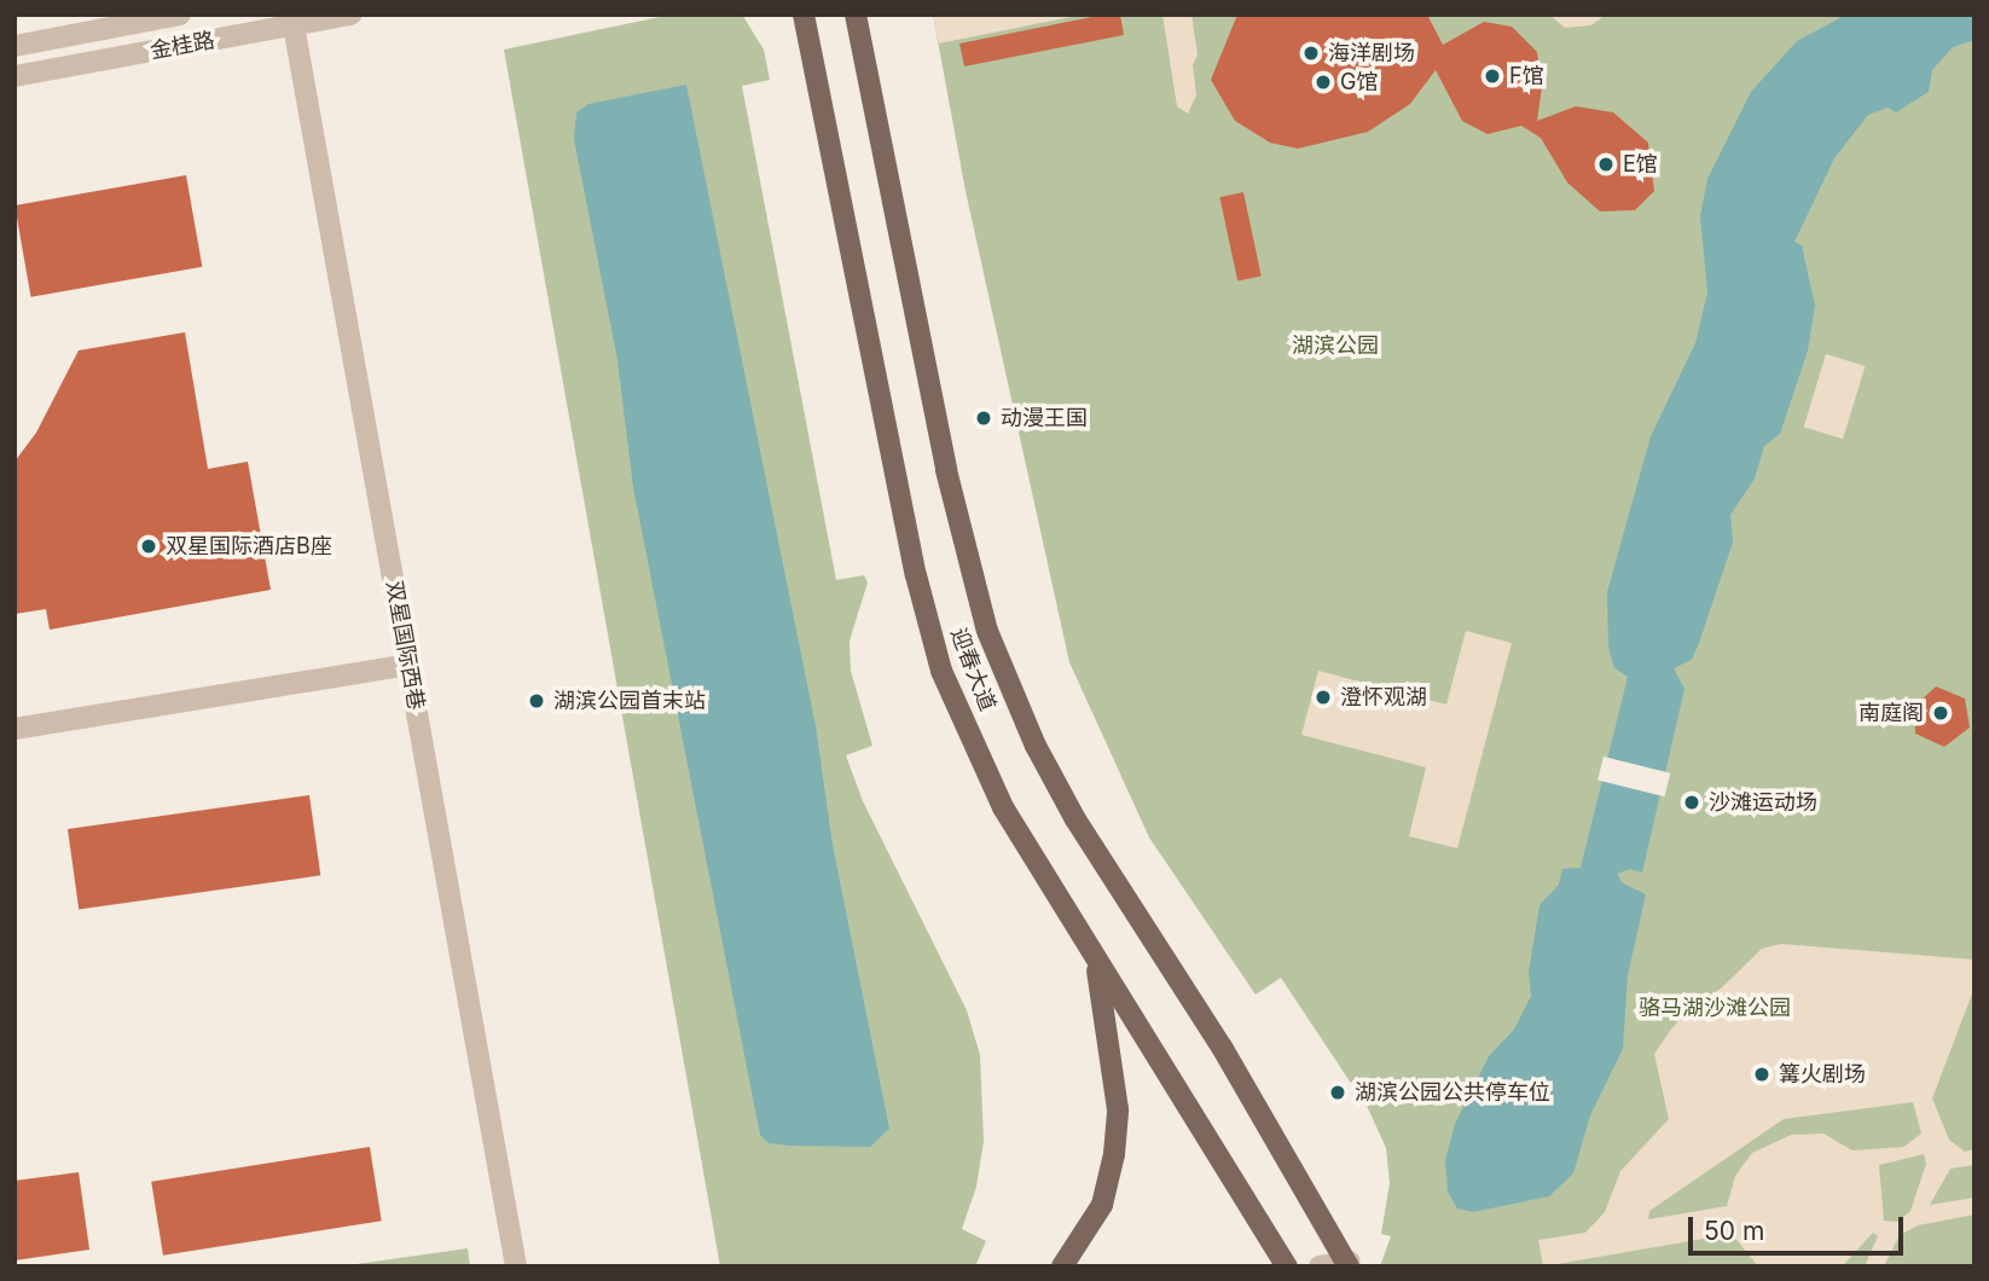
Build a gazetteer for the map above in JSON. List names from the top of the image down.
{
  "streets": {
    "main road": ["迎春大道"],
    "street": ["金桂路", "双星国际西巷"]
  },
  "crossings": [
    ["金桂路", "双星国际西巷"]
  ],
  "parks": ["湖滨公园", "骆马湖沙滩公园"],
  "places": [
    "海洋剧场",
    "F馆",
    "G馆",
    "E馆",
    "动漫王国",
    "双星国际酒店B座",
    "澄怀观湖",
    "湖滨公园首末站",
    "南庭阁",
    "沙滩运动场",
    "篝火剧场",
    "湖滨公园公共停车位"
  ],
  "scale_bar": "50 m"
}
